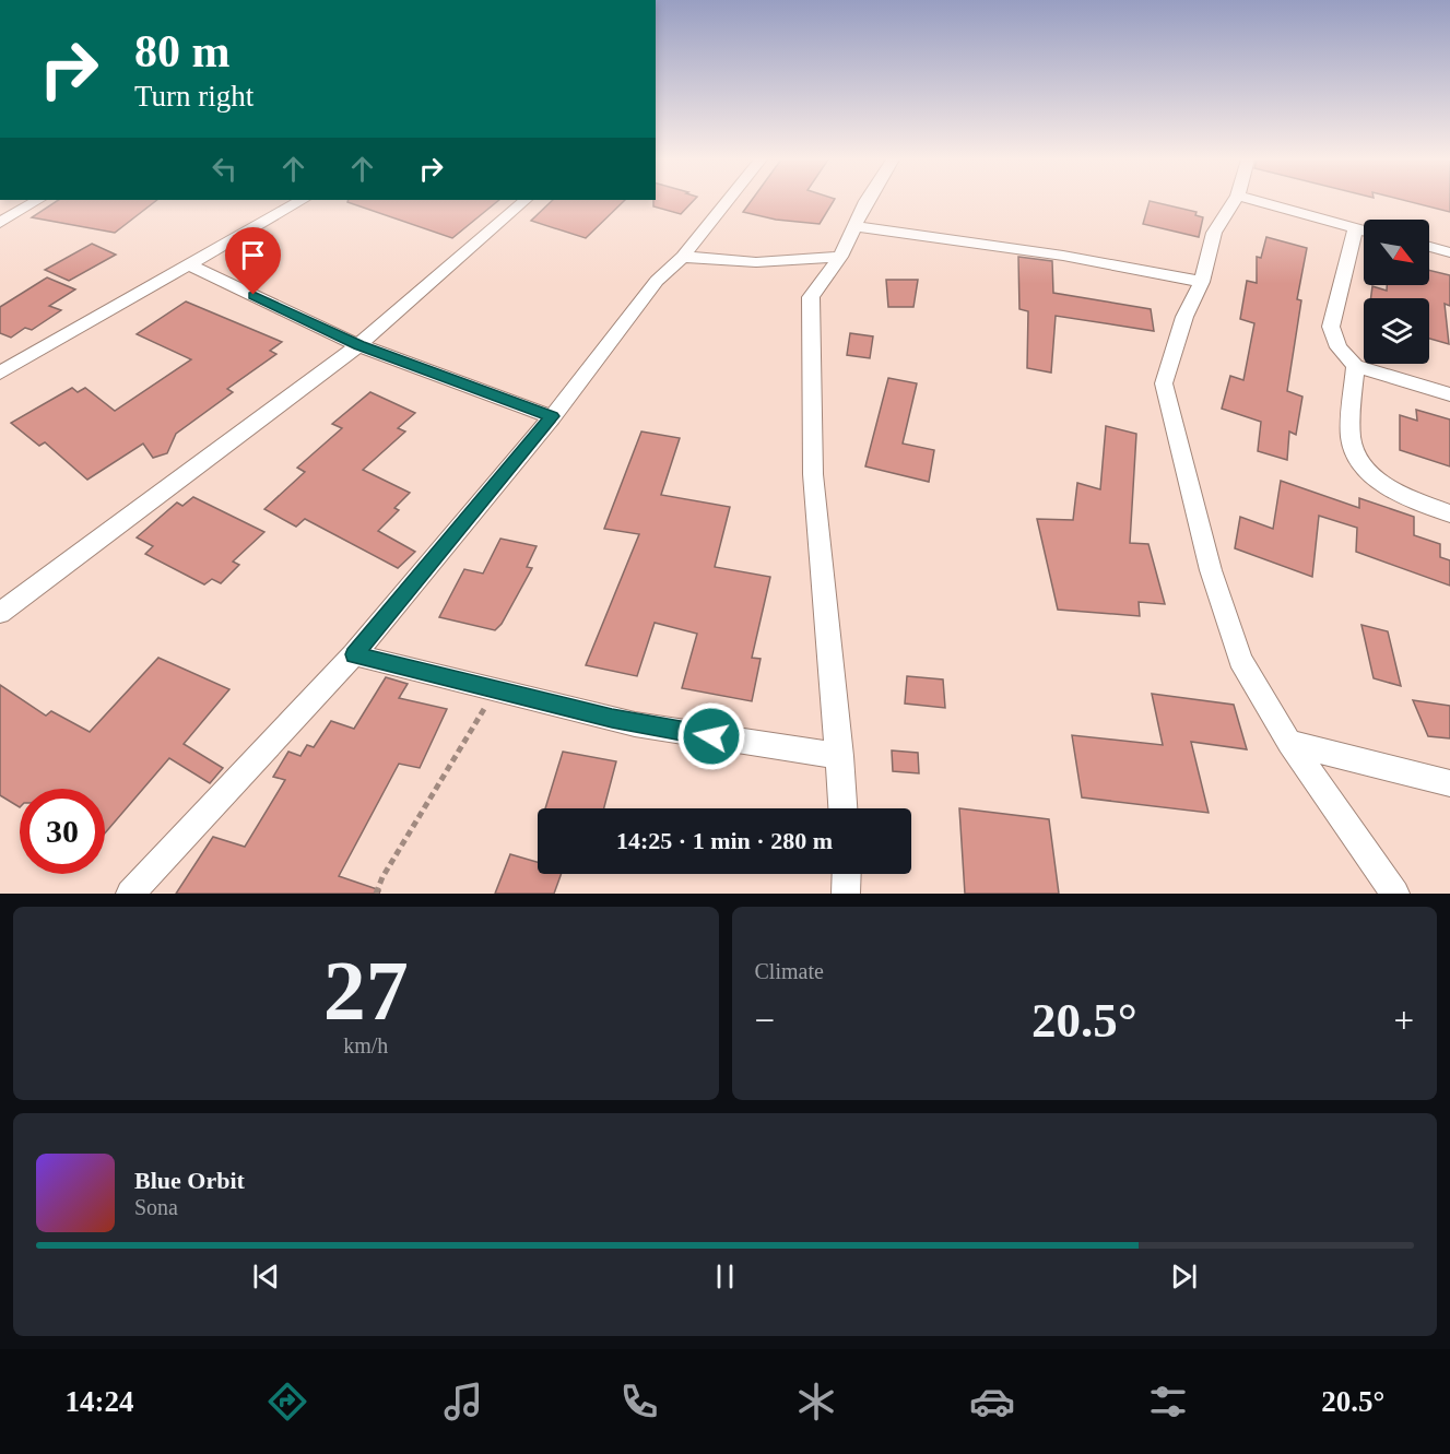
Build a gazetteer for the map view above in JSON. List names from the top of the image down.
{
  "north": "bottom right",
  "page": {
    "turn": ["80 m", "Turn right"],
    "limit": "30",
    "trip": "14:25 · 1 min · 280 m",
    "tile": [
      ["27", "km/h"],
      "Climate"
    ],
    "heat": ["−", "20.5°", "+"],
    "song": ["Blue Orbit", "Sona"],
    "tabs": ["14:24", "20.5°"]
  }
}
